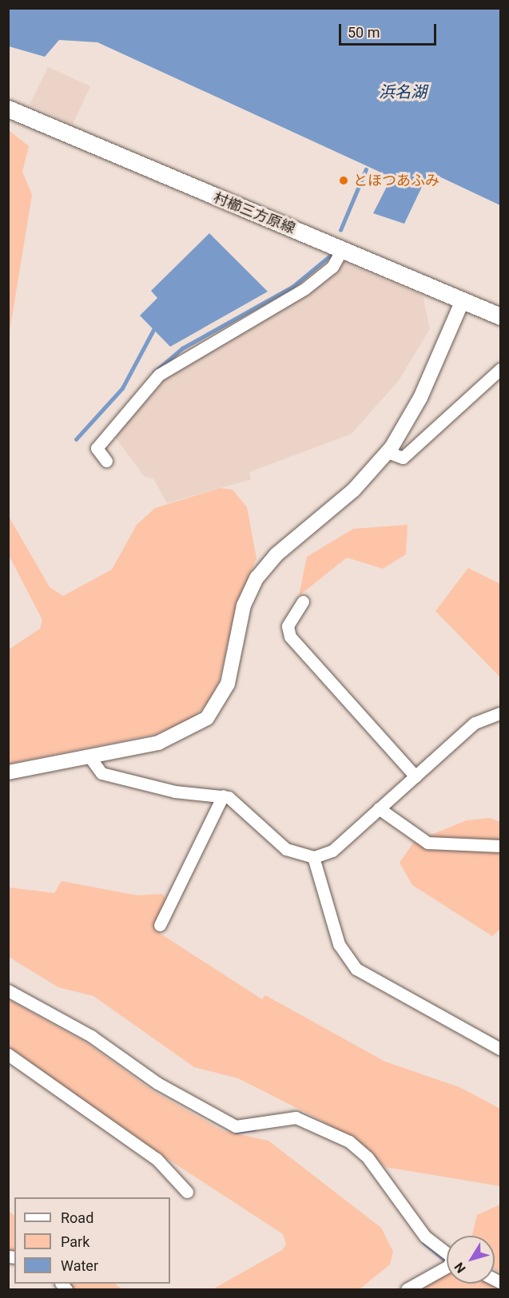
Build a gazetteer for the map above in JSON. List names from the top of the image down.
{
  "streets": {
    "main road": ["村櫛三方原線"]
  },
  "water": ["浜名湖"],
  "places": ["とほつあふみ"],
  "legend": ["Road", "Park", "Water"],
  "scale_bar": "50 m",
  "north": "bottom left"
}
